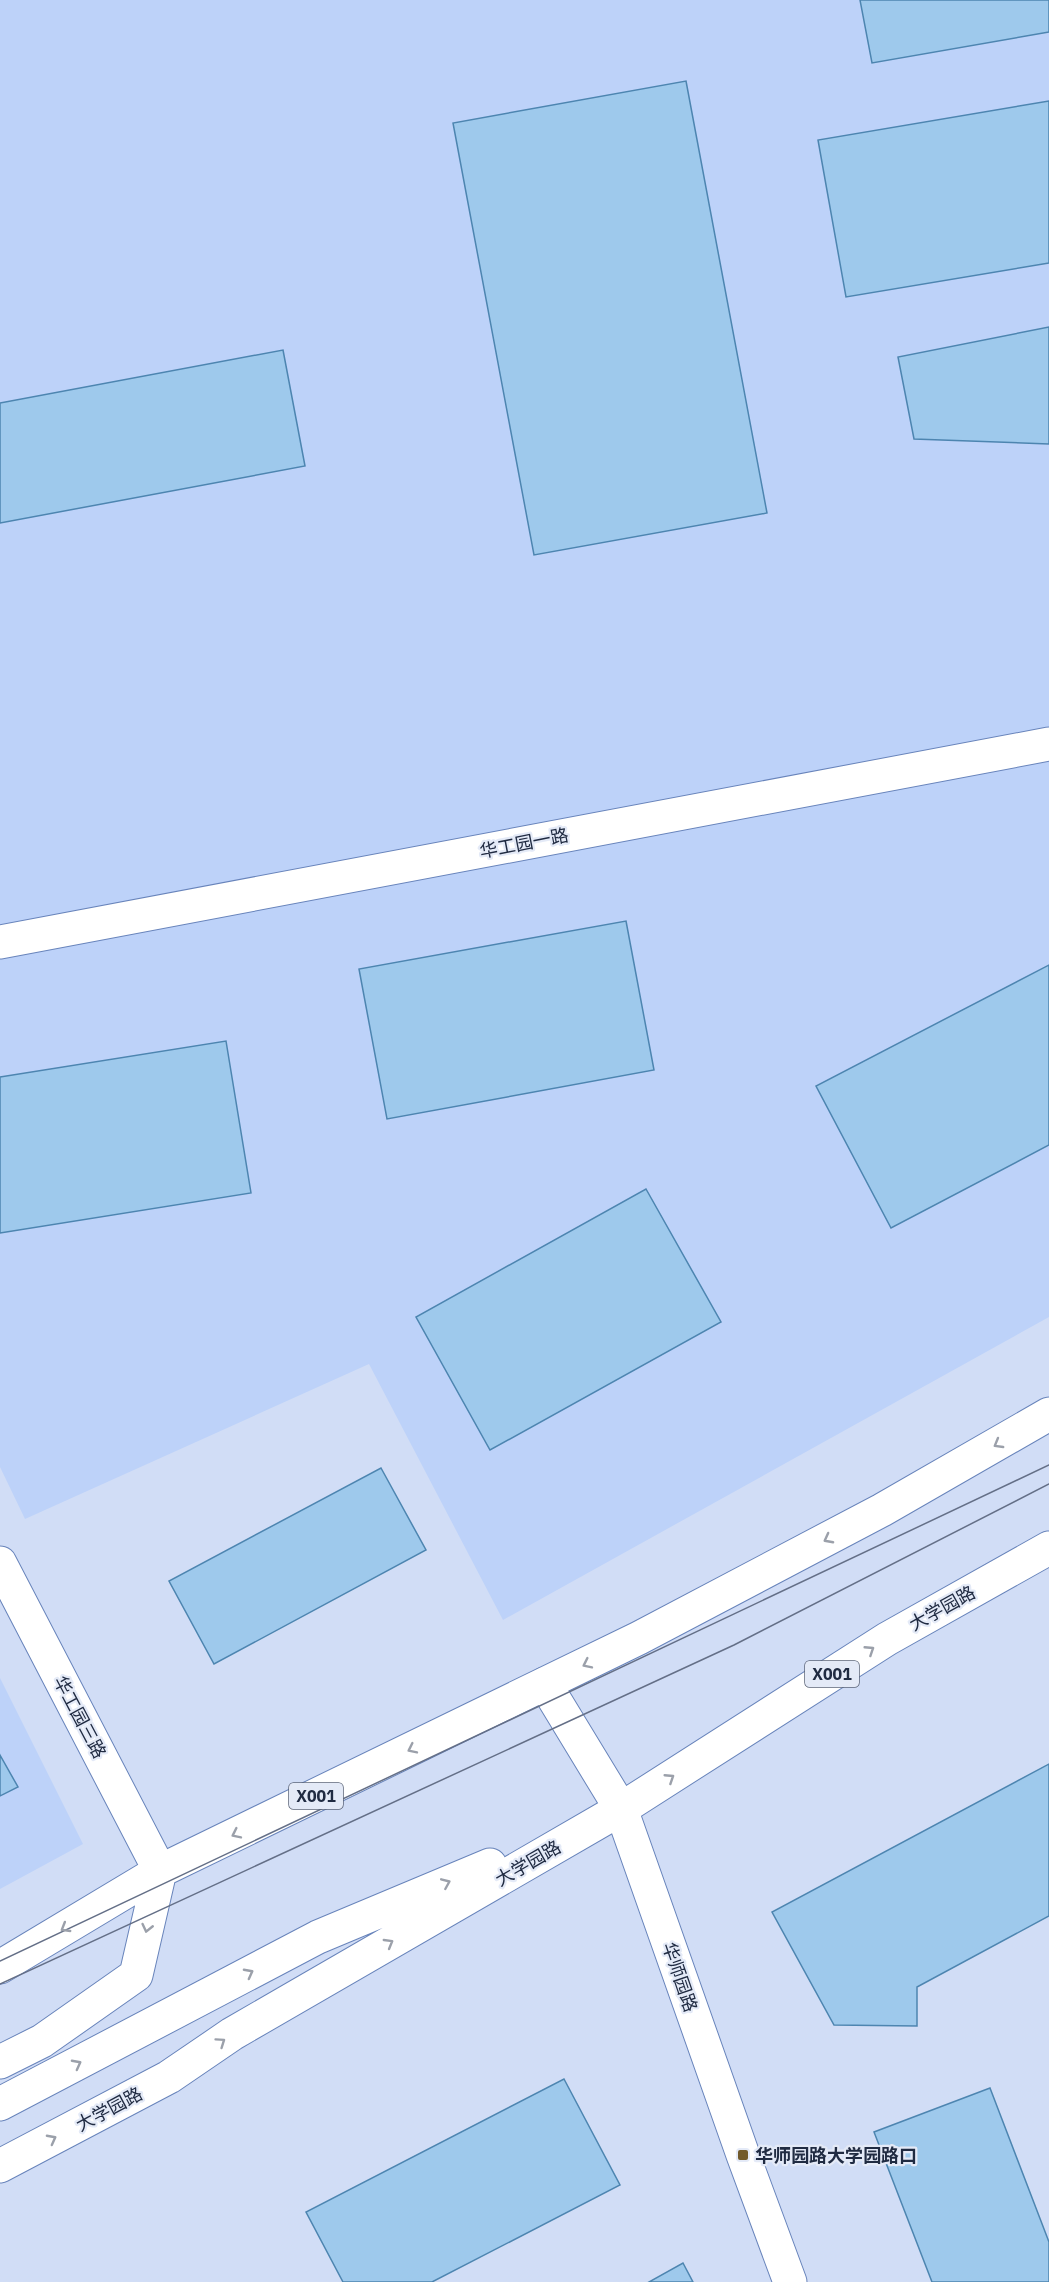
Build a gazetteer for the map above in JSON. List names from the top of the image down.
{
  "streets": {
    "main road": [
      "华工园一路",
      "大学园路",
      "X001",
      "华工园三路",
      "华师园路"
    ]
  },
  "crossings": [
    ["大学园路", "华师园路"],
    ["X001", "华工园三路"],
    ["X001", "华师园路"]
  ],
  "places": {
    "transit": ["华师园路大学园路口"]
  }
}
